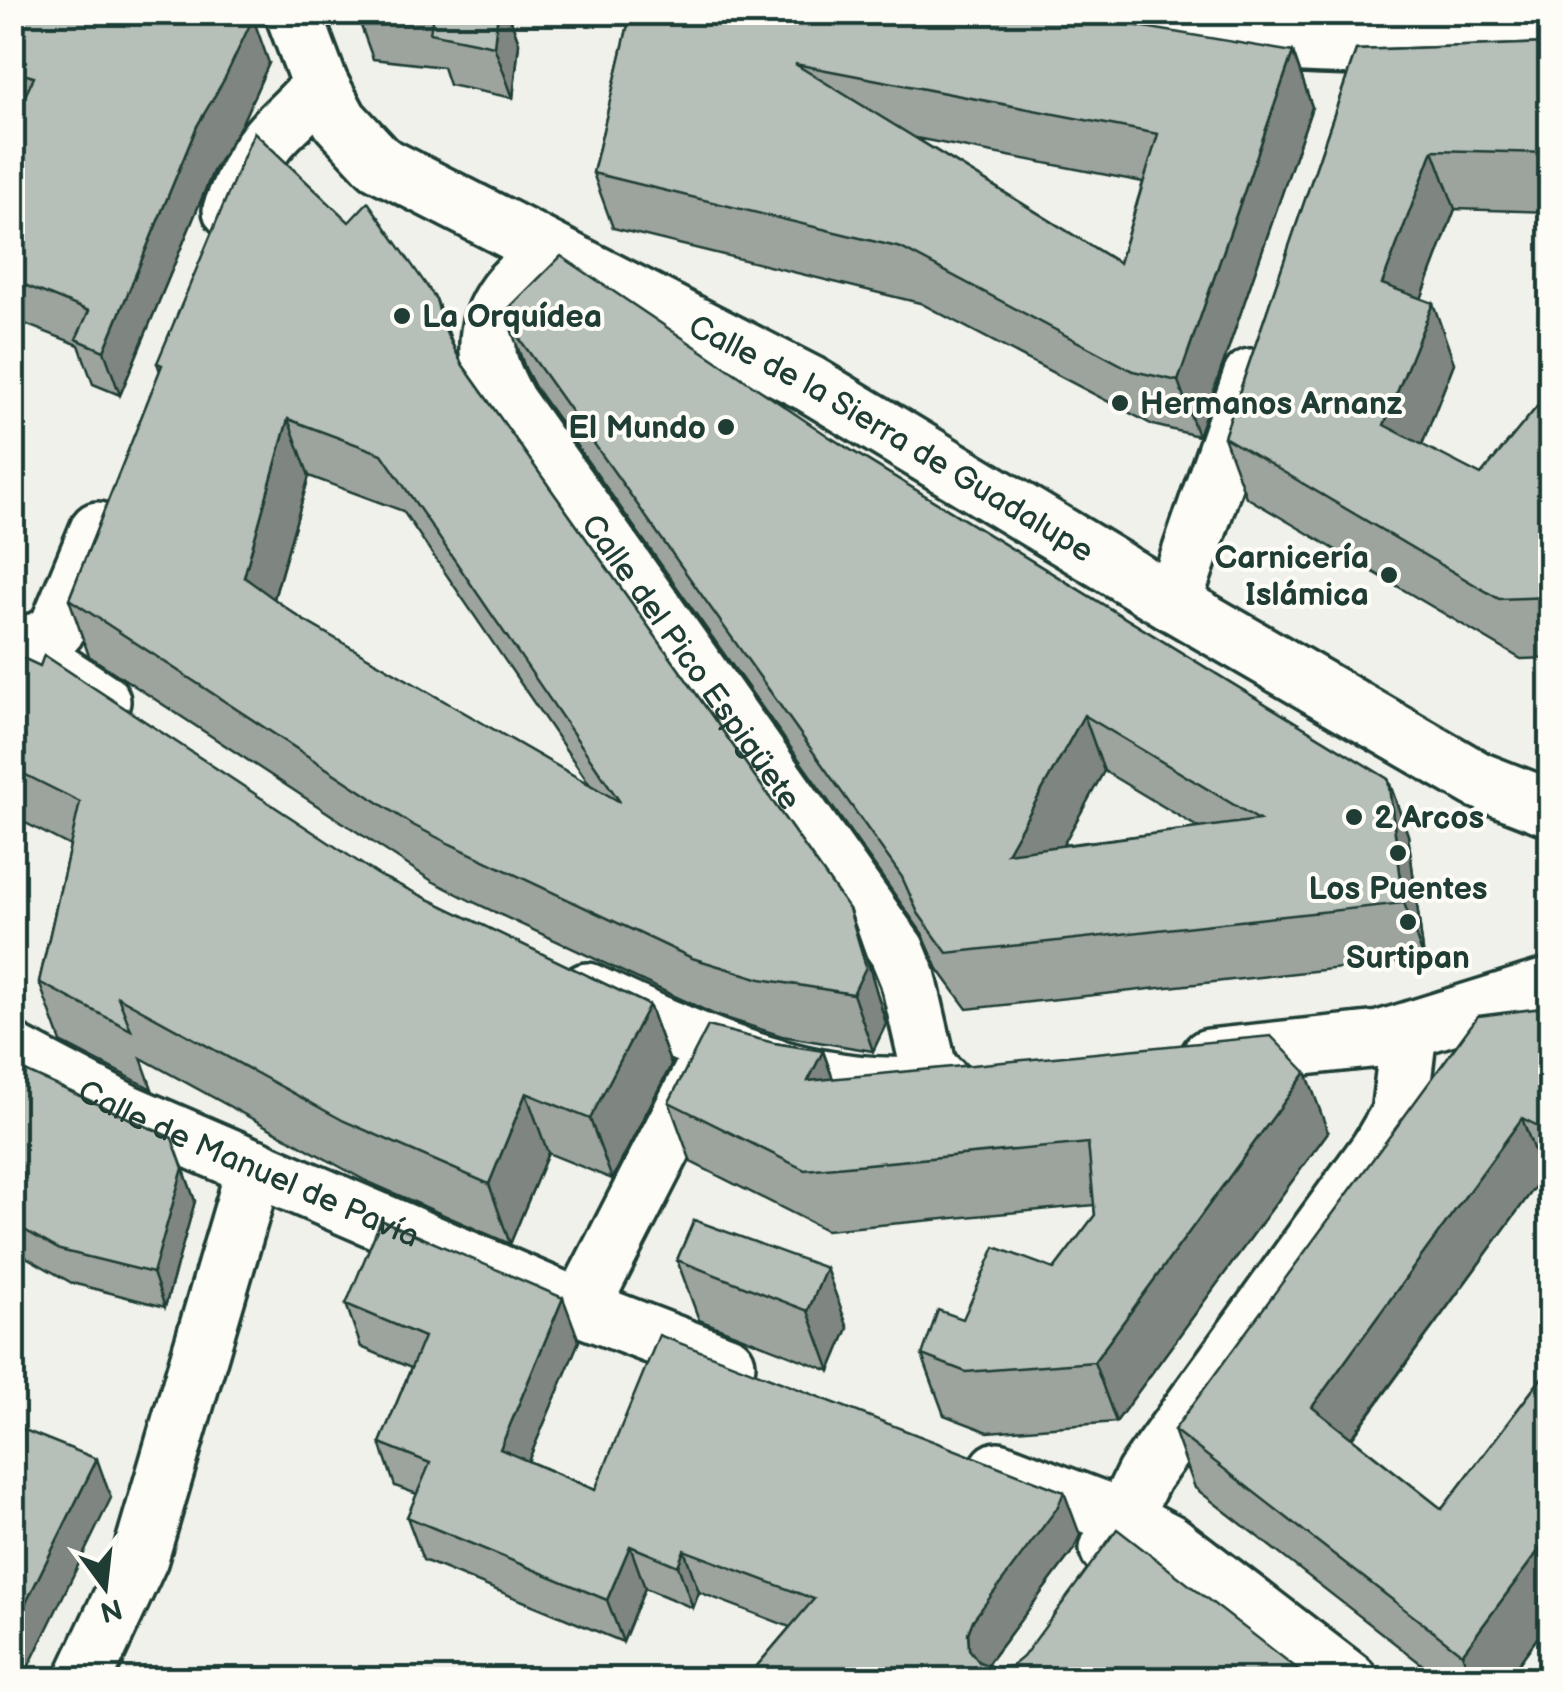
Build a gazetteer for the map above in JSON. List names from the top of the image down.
{
  "streets": {
    "street": ["Calle de la Sierra de Guadalupe", "Calle del Pico Espigüete", "Calle de Manuel de Pavía"]
  },
  "crossings": [
    ["Calle de la Sierra de Guadalupe", "Calle del Pico Espigüete"]
  ],
  "places": [
    "La Orquídea",
    "Hermanos Arnanz",
    "El Mundo",
    "Carnicería Islámica",
    "2 Arcos",
    "Los Puentes",
    "Surtipan"
  ],
  "north": "bottom"
}
